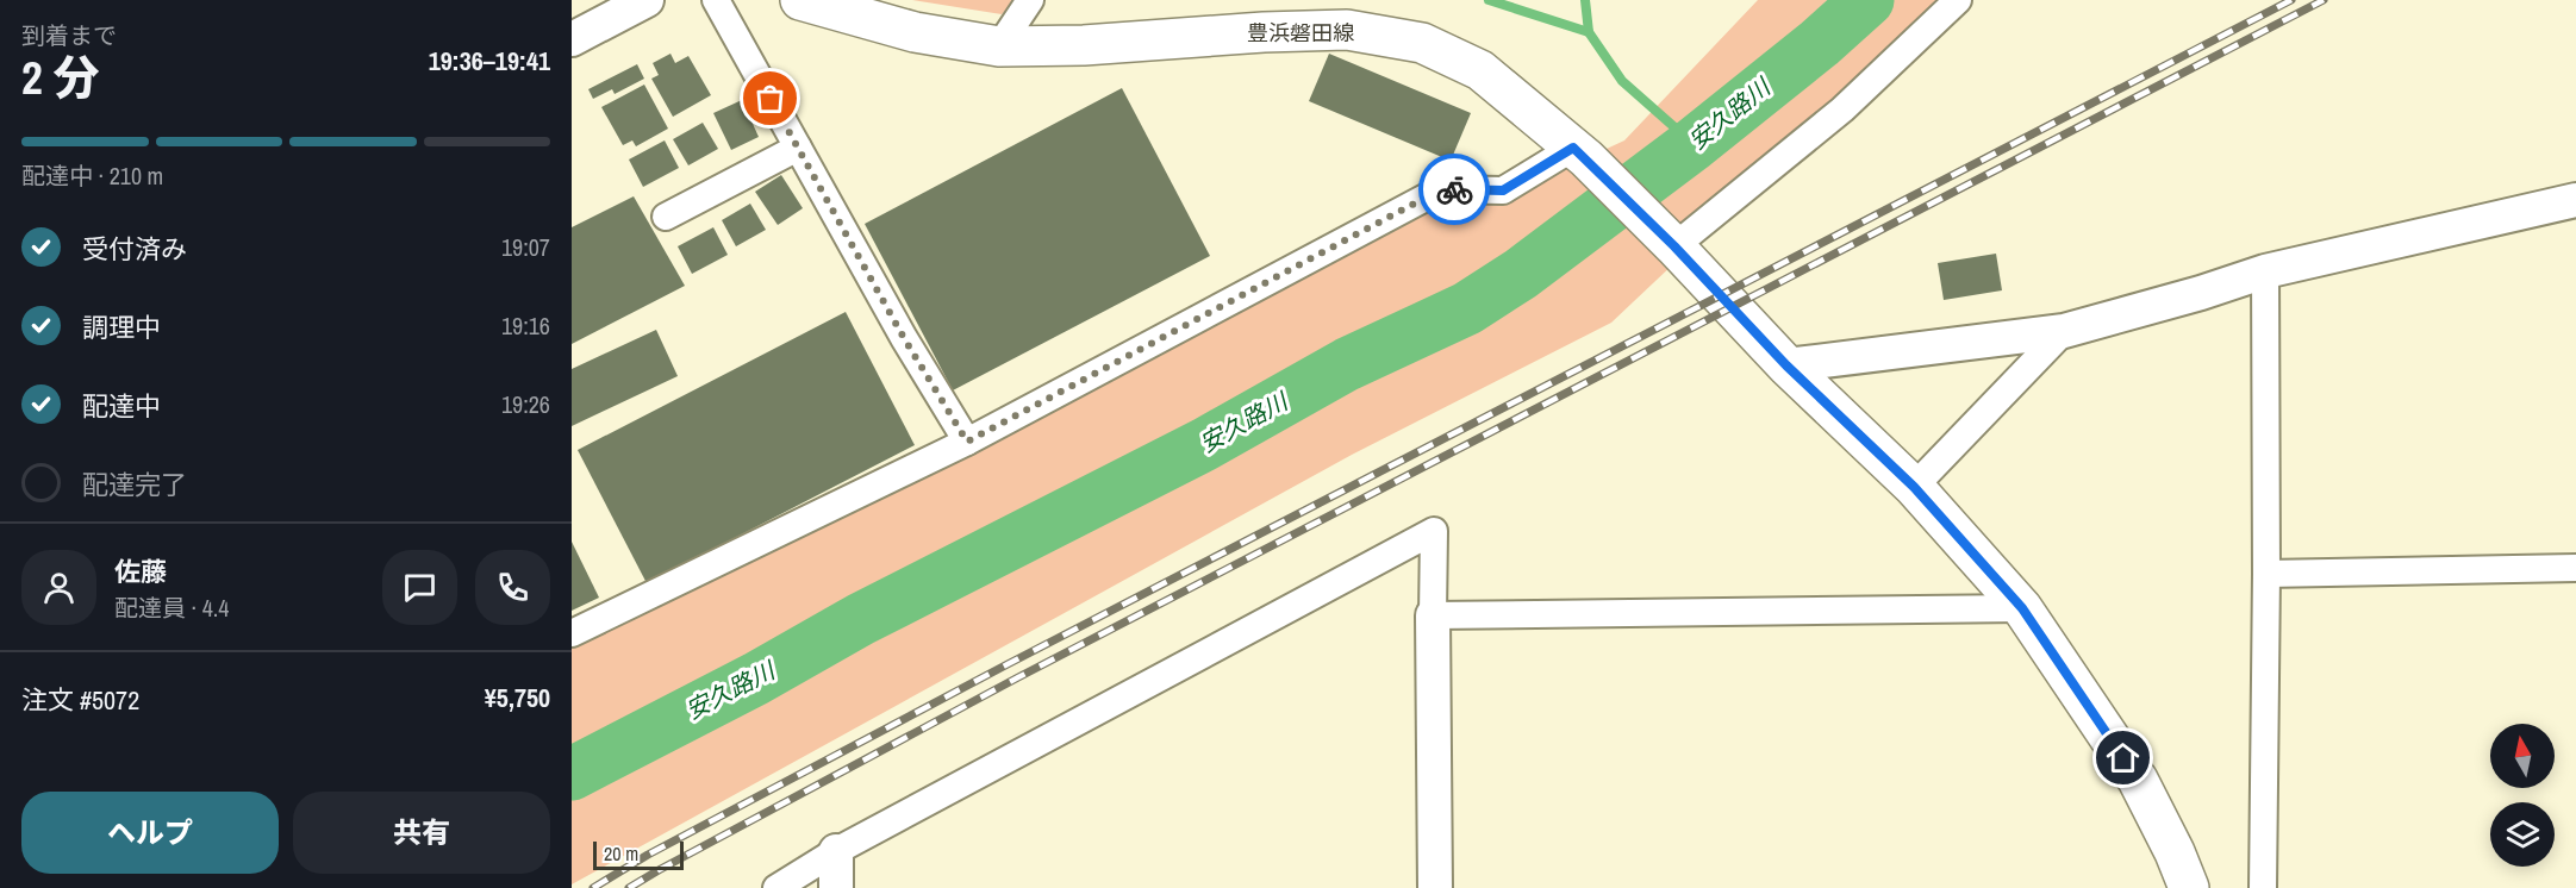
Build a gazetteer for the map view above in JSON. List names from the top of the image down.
{
  "streets": {
    "main road": ["豊浜磐田線"]
  },
  "water": ["安久路川"],
  "scale_bar": "20 m",
  "north": "top",
  "page": {
    "heading": ["2 分", "到着まで", "19:36–19:41"],
    "panel": [
      "佐藤",
      "配達員 · 4.4",
      "注文 #5072",
      "¥5,750"
    ],
    "bar": "配達中 · 210 m",
    "list": [
      ["受付済み", "19:07"],
      ["調理中", "19:16"],
      ["配達中", "19:26"],
      "配達完了"
    ],
    "buttons": ["ヘルプ", "共有"],
    "scale": "20 m"
  }
}
